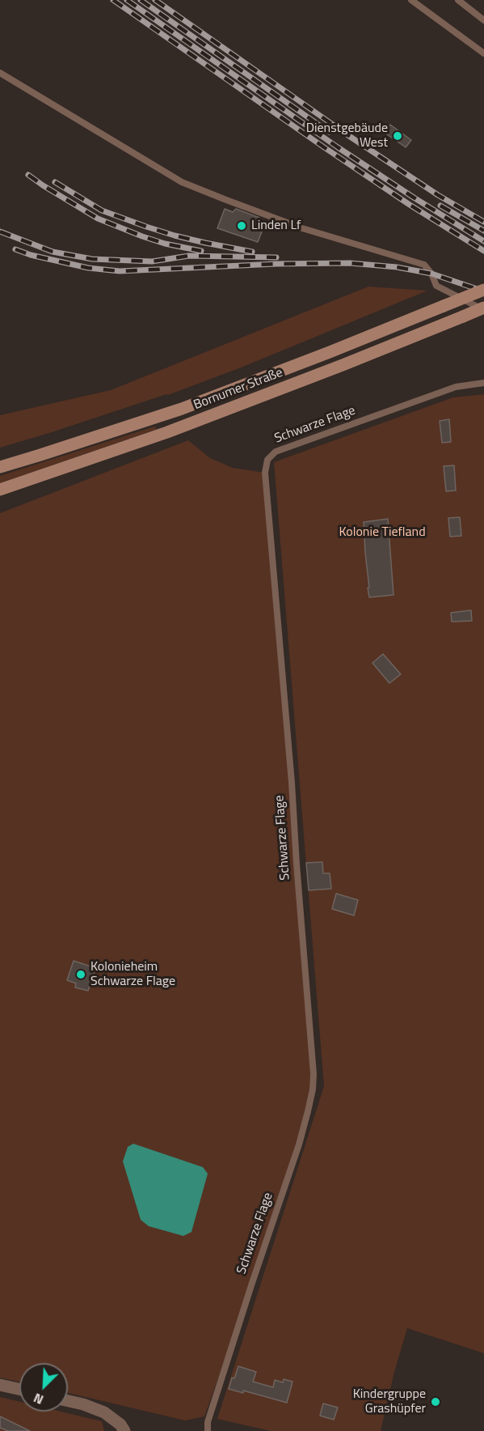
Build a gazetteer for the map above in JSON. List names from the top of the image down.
{
  "streets": {
    "main road": ["Bornumer Straße"],
    "lane": ["Schwarze Flage"]
  },
  "parks": ["Kolonie Tiefland"],
  "places": [
    "Dienstgebäude West",
    "Linden Lf",
    "Kolonieheim Schwarze Flage",
    "Kindergruppe Grashüpfer"
  ],
  "north": "bottom left"
}
